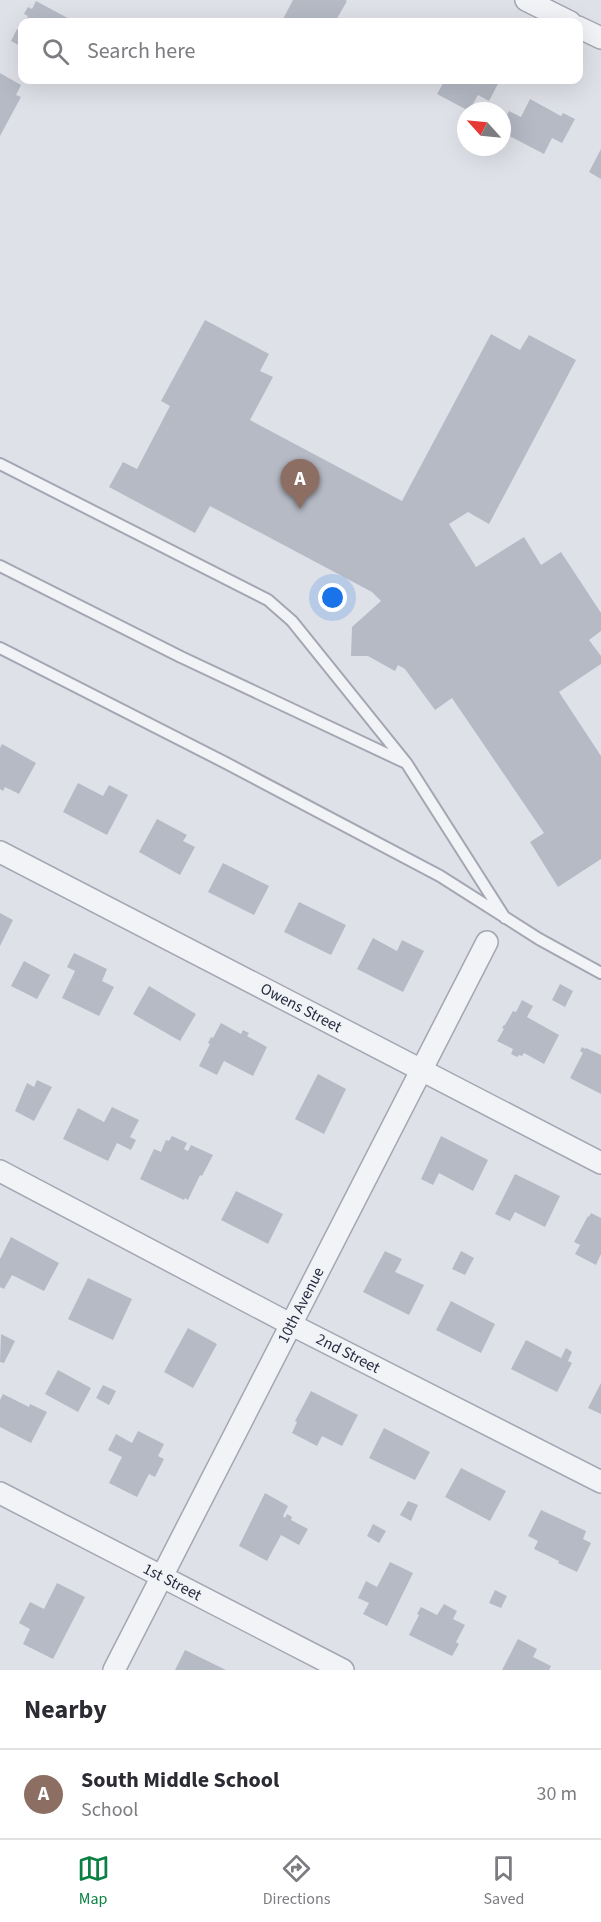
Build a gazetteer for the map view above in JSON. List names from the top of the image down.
{
  "streets": {
    "street": [
      "Owens Street",
      "10th Avenue",
      "2nd Street",
      "1st Street"
    ]
  },
  "crossings": [
    ["Owens Street", "10th Avenue"],
    ["10th Avenue", "2nd Street"],
    ["10th Avenue", "1st Street"]
  ],
  "north": "top left",
  "page": {
    "search": "Search here",
    "pins": "A",
    "heading": "Nearby",
    "list": [
      {
        "mark": "A",
        "name": "South Middle School",
        "note": "School",
        "value": "30 m"
      }
    ],
    "nav": ["Map", "Directions", "Saved"]
  }
}
